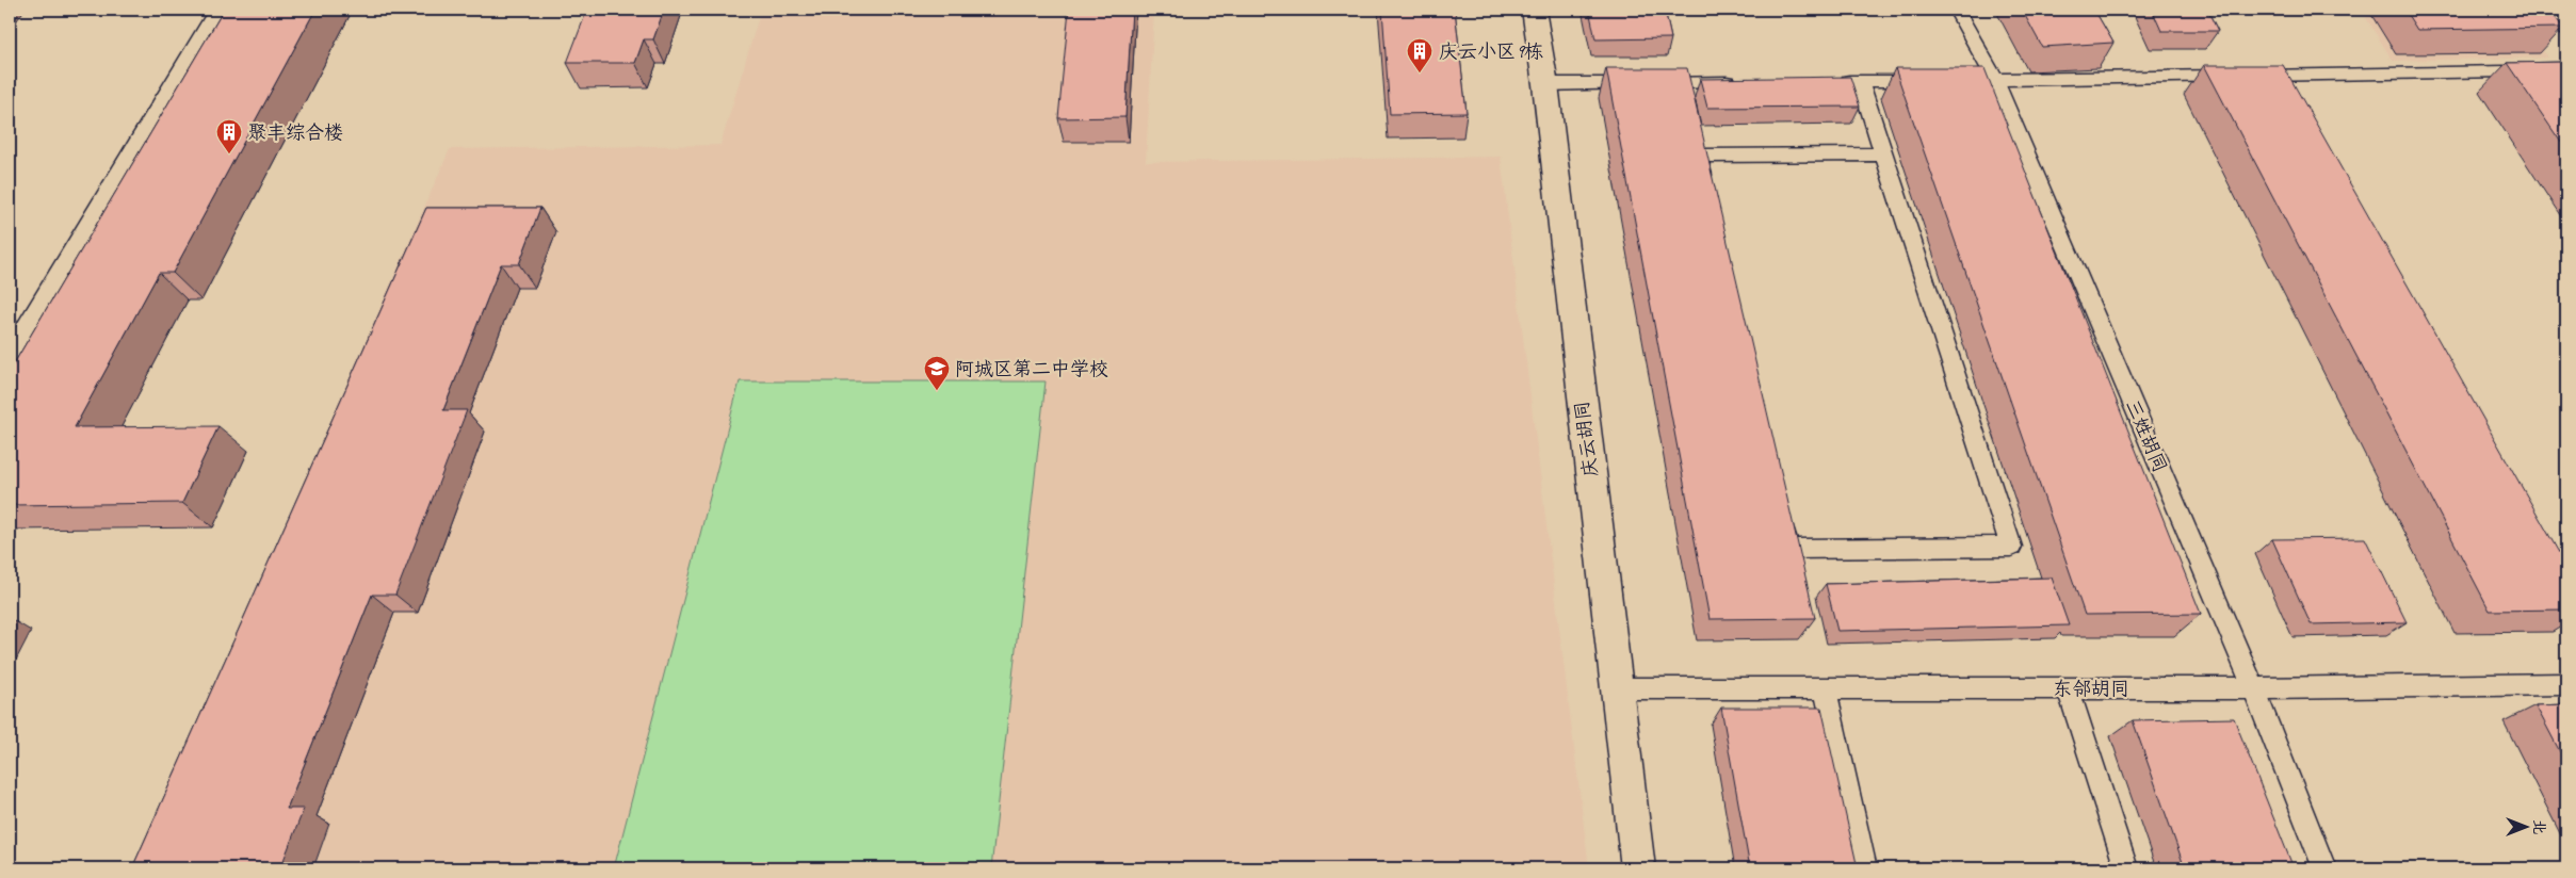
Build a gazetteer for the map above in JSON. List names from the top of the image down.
{
  "streets": {
    "street": ["庆云胡同"],
    "lane": ["三姓胡同", "东邻胡同"]
  },
  "crossings": [
    ["三姓胡同", "东邻胡同"],
    ["庆云胡同", "东邻胡同"]
  ],
  "places": {
    "building": ["庆云小区9栋", "聚丰综合楼"],
    "school or university": ["阿城区第二中学校"]
  },
  "north": "right"
}
